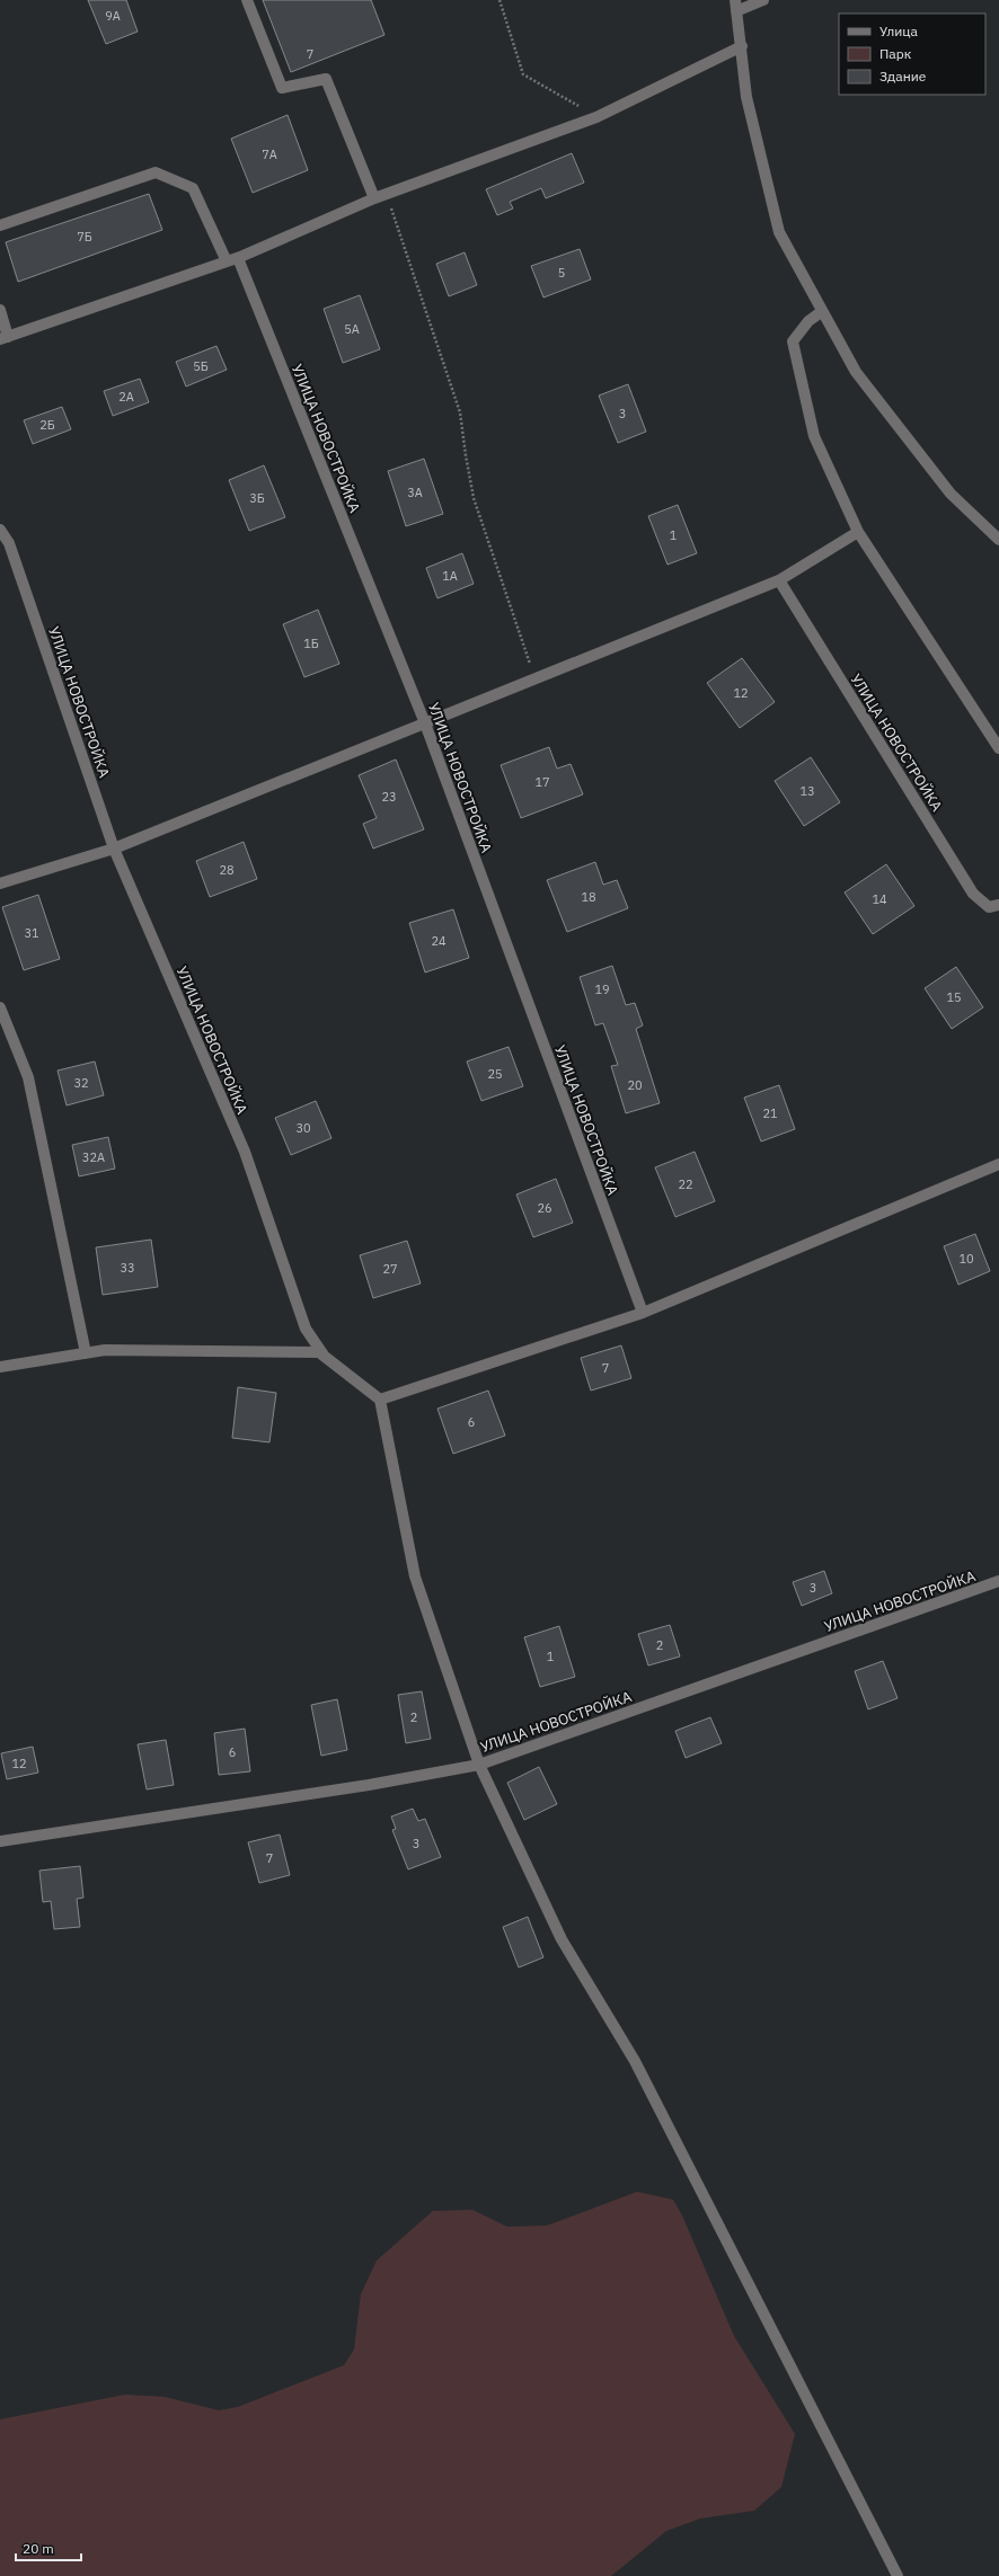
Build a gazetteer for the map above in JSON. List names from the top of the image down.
{
  "streets": {
    "street": ["УЛИЦА НОВОСТРОЙКА"]
  },
  "house_numbers": [
    "9А",
    "7",
    "7А",
    "7Б",
    "5",
    "5А",
    "5Б",
    "2А",
    "3",
    "2Б",
    "3А",
    "3Б",
    "1",
    "1А",
    "1Б",
    "12",
    "17",
    "13",
    "23",
    "28",
    "18",
    "14",
    "31",
    "24",
    "19",
    "15",
    "25",
    "32",
    "20",
    "21",
    "30",
    "32А",
    "22",
    "26",
    "10",
    "33",
    "27",
    "7",
    "6",
    "3",
    "2",
    "1",
    "2",
    "6",
    "12",
    "3",
    "7"
  ],
  "legend": ["Улица", "Парк", "Здание"],
  "scale_bar": "20 m"
}
